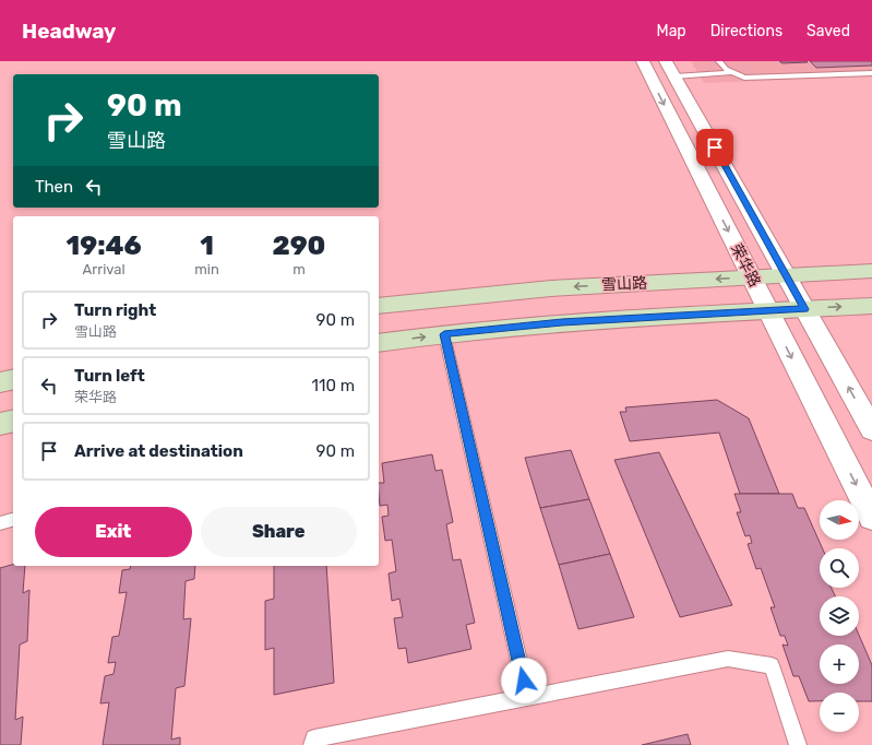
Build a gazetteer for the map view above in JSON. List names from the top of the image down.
{
  "streets": {
    "main road": ["雪山路"],
    "street": ["荣华路"]
  },
  "crossings": [
    ["荣华路", "雪山路"]
  ],
  "north": "right",
  "page": {
    "header": "Headway",
    "nav": ["Map", "Directions", "Saved"],
    "turn": ["90 m", "雪山路"],
    "then": "Then",
    "eta": [
      "19:46",
      "Arrival",
      "1",
      "min",
      "290",
      "m"
    ],
    "list": [
      {
        "name": "Turn right",
        "note": "雪山路",
        "value": "90 m"
      },
      {
        "name": "Turn left",
        "note": "荣华路",
        "value": "110 m"
      },
      {
        "name": "Arrive at destination",
        "value": "90 m"
      }
    ],
    "buttons": ["Exit", "Share"],
    "map_buttons": ["+", "−"]
  }
}
